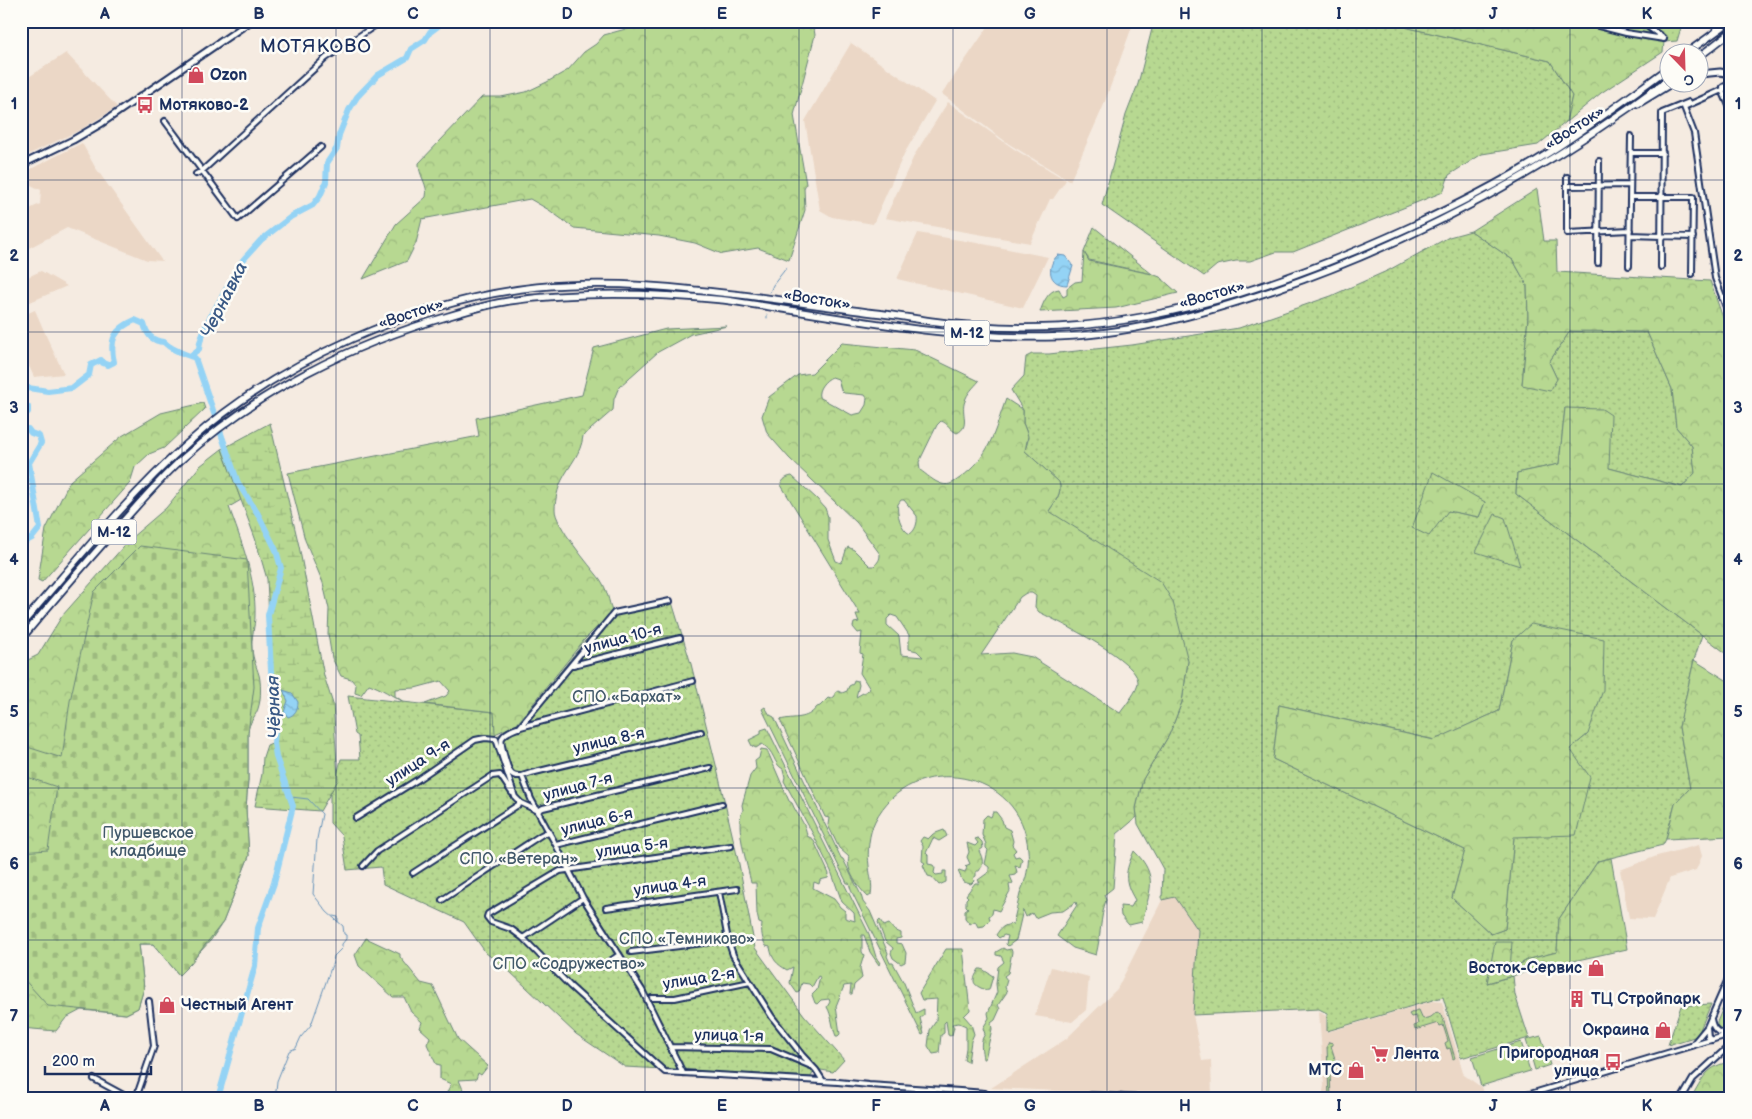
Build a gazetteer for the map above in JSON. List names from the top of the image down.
{
  "streets": {
    "highway": ["«Восток»", "М-12"],
    "street": [
      "улица 10-я",
      "улица 8-я",
      "улица 9-я",
      "улица 7-я",
      "улица 6-я",
      "улица 5-я",
      "улица 4-я",
      "улица 2-я",
      "улица 1-я"
    ]
  },
  "districts": ["МОТЯКОВО"],
  "water": ["Чернавка", "Чёрная"],
  "parks": [
    "СПО «Бархат»",
    "Пуршевское кладбище",
    "СПО «Ветеран»",
    "СПО «Темниково»",
    "СПО «Содружество»"
  ],
  "places": {
    "shop": [
      "Ozon",
      "Восток-Сервис",
      "Честный Агент",
      "Окраина",
      "МТС"
    ],
    "bus stop": ["Мотяково-2", "Пригородная улица"],
    "building": ["ТЦ Стройпарк"],
    "supermarket": ["Лента"]
  },
  "scale_bar": "200 m",
  "north": "bottom right",
  "grid": {
    "columns": [
      "A",
      "B",
      "C",
      "D",
      "E",
      "F",
      "G",
      "H",
      "I",
      "J",
      "K"
    ],
    "rows": [
      "1",
      "2",
      "3",
      "4",
      "5",
      "6",
      "7"
    ]
  }
}
